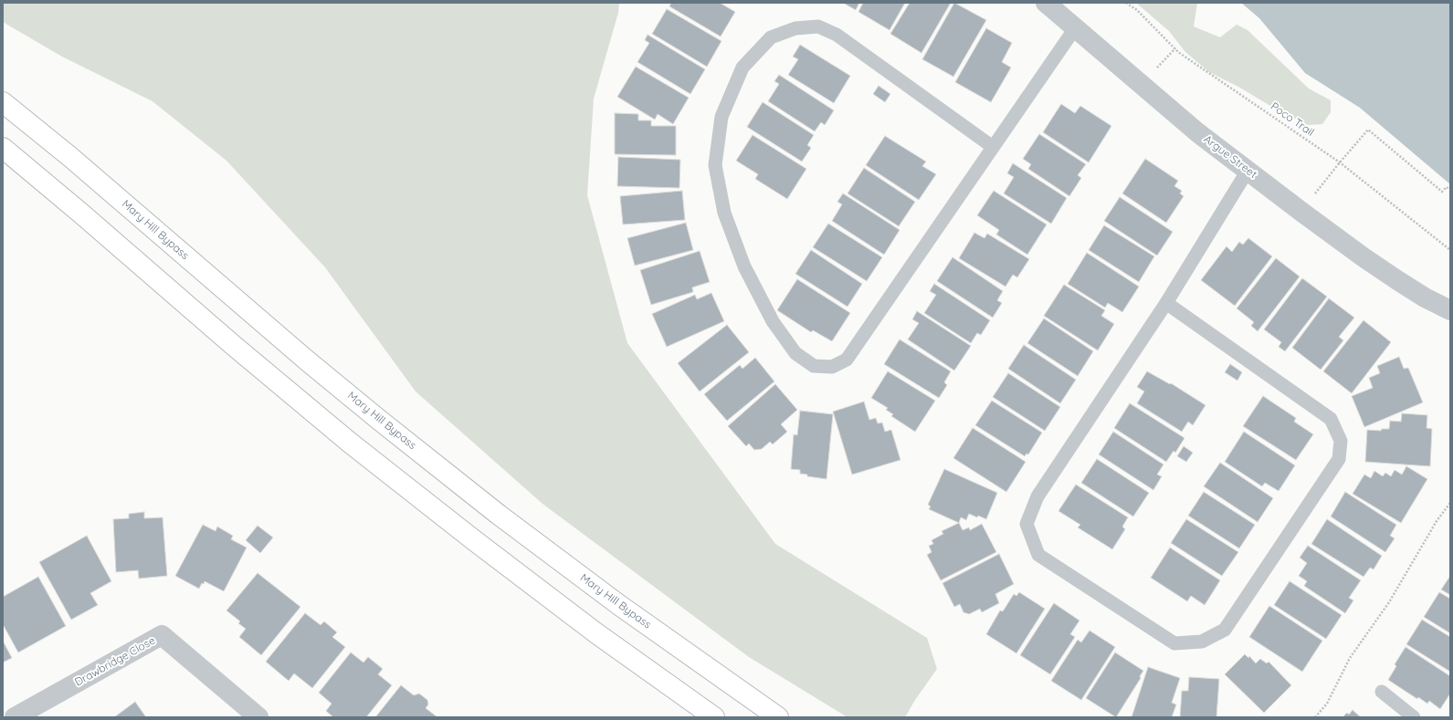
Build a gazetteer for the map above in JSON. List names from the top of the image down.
{
  "streets": {
    "highway": ["Mary Hill Bypass"],
    "street": ["Argue Street", "Drawbridge Close"],
    "path": ["Poco Trail"]
  }
}
